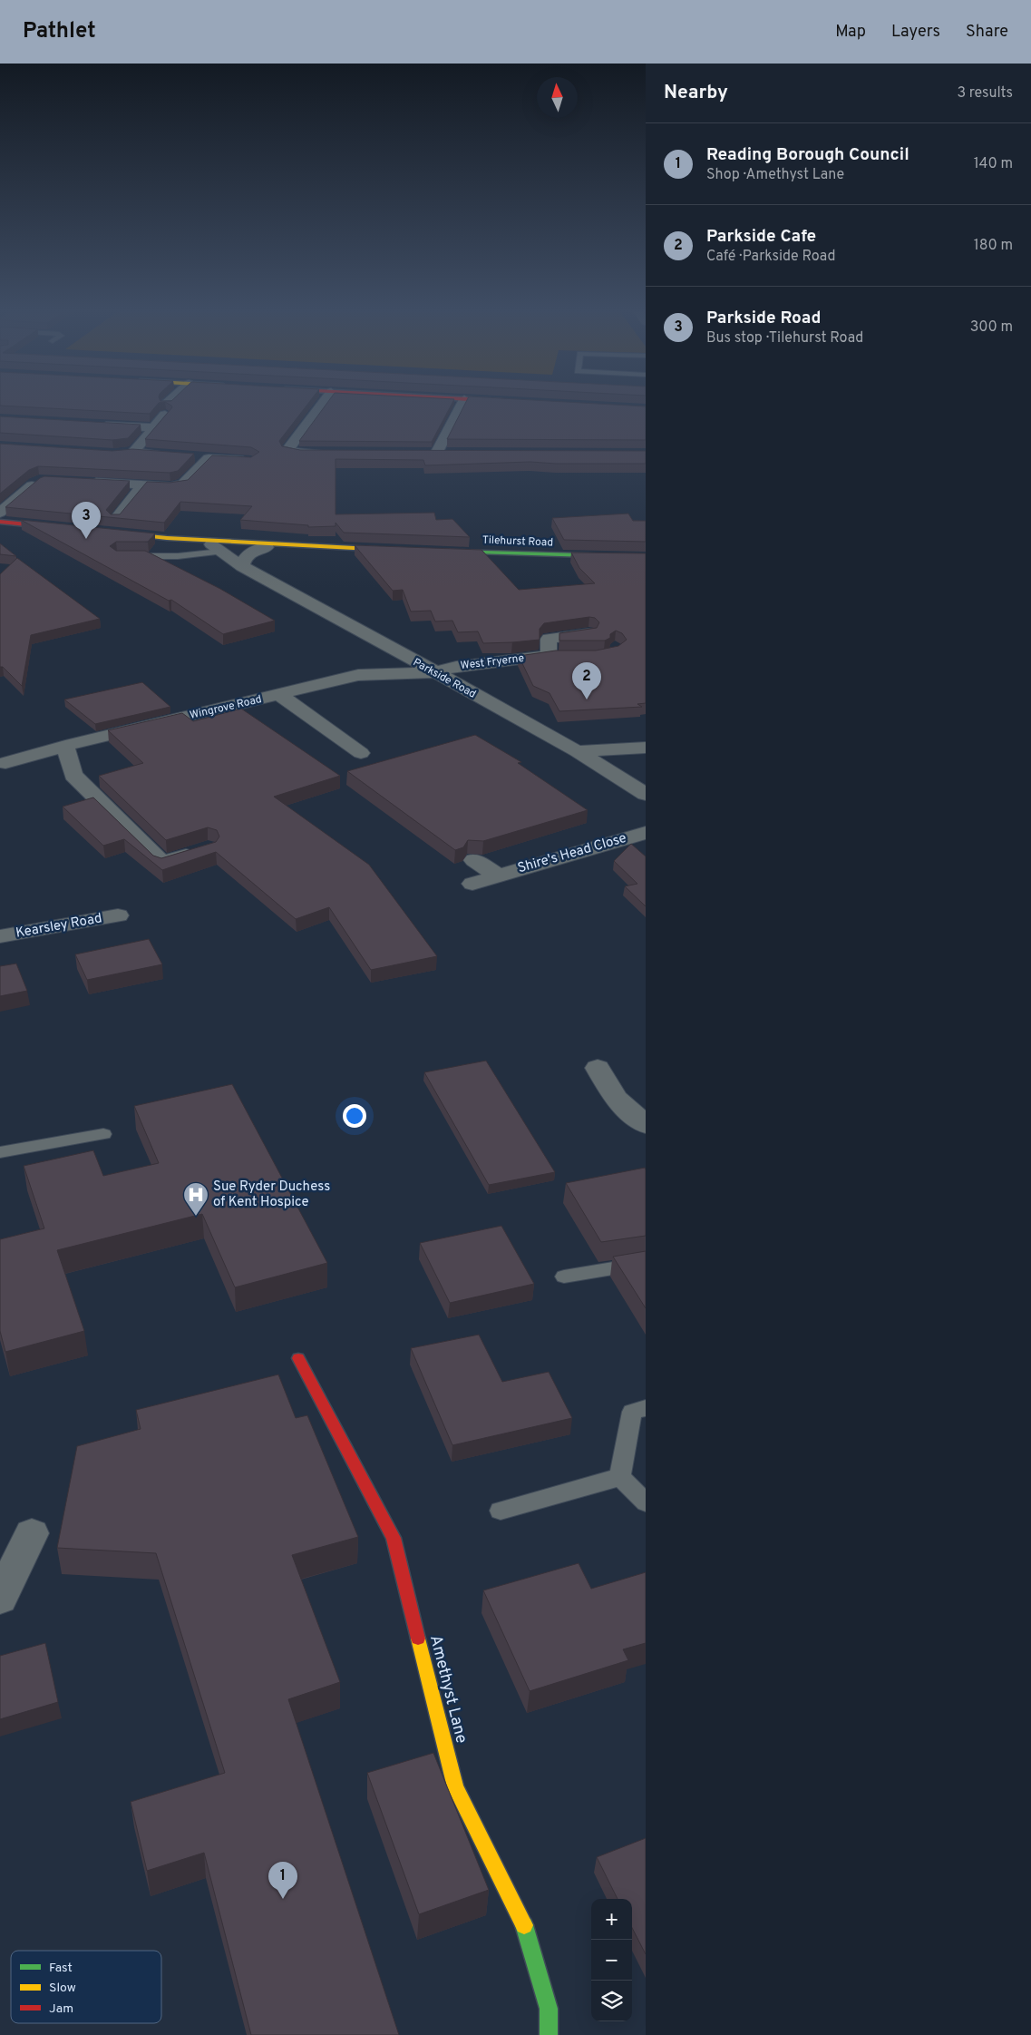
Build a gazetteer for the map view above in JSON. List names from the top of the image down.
{
  "streets": {
    "street": [
      "Tilehurst Road",
      "West Fryerne",
      "Parkside Road",
      "Wingrove Road",
      "Shire's Head Close",
      "Kearsley Road",
      "Amethyst Lane"
    ]
  },
  "crossings": [
    ["West Fryerne", "Parkside Road"],
    ["West Fryerne", "Wingrove Road"],
    ["Parkside Road", "Wingrove Road"]
  ],
  "places": {
    "hospital": ["Sue Ryder Duchess of Kent Hospice"]
  },
  "legend": ["Fast", "Slow", "Jam"],
  "north": "top",
  "page": {
    "header": "Pathlet",
    "nav": ["Map", "Layers", "Share"],
    "heading": ["Nearby", "3 results"],
    "list": [
      {
        "mark": "1",
        "name": "Reading Borough Council",
        "note": "Shop · Amethyst Lane",
        "value": "140 m"
      },
      {
        "mark": "2",
        "name": "Parkside Cafe",
        "note": "Café · Parkside Road",
        "value": "180 m"
      },
      {
        "mark": "3",
        "name": "Parkside Road",
        "note": "Bus stop · Tilehurst Road",
        "value": "300 m"
      }
    ],
    "pins": ["3", "2", "1"],
    "map_buttons": ["+", "−"]
  }
}
